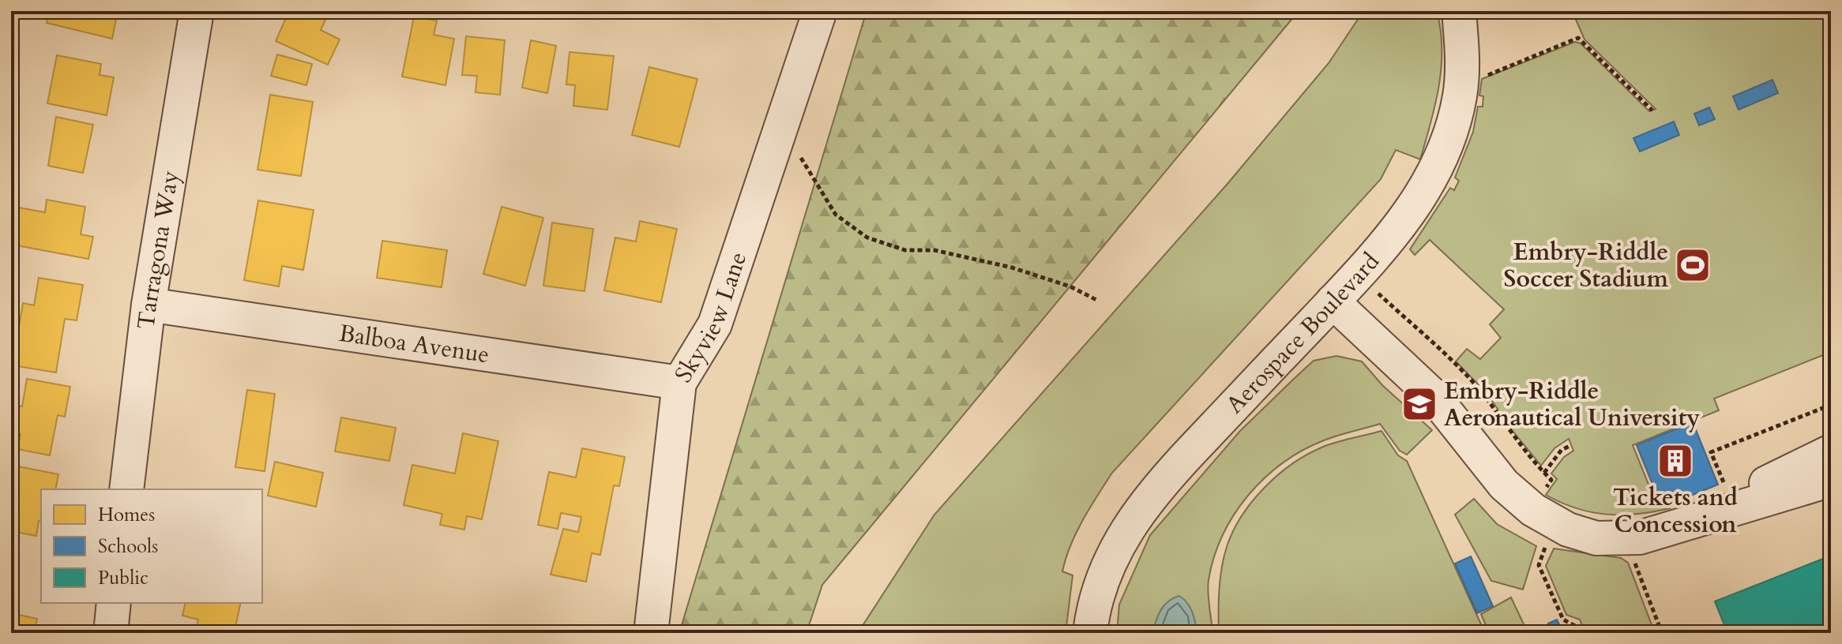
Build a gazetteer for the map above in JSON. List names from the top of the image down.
{
  "streets": {
    "street": [
      "Tarragona Way",
      "Skyview Lane",
      "Aerospace Boulevard",
      "Balboa Avenue"
    ]
  },
  "crossings": [
    ["Tarragona Way", "Balboa Avenue"],
    ["Skyview Lane", "Balboa Avenue"]
  ],
  "places": {
    "sports": ["Embry-Riddle Soccer Stadium"],
    "school or university": ["Embry-Riddle Aeronautical University"],
    "building": ["Tickets and Concession"]
  },
  "legend": ["Homes", "Schools", "Public"]
}
